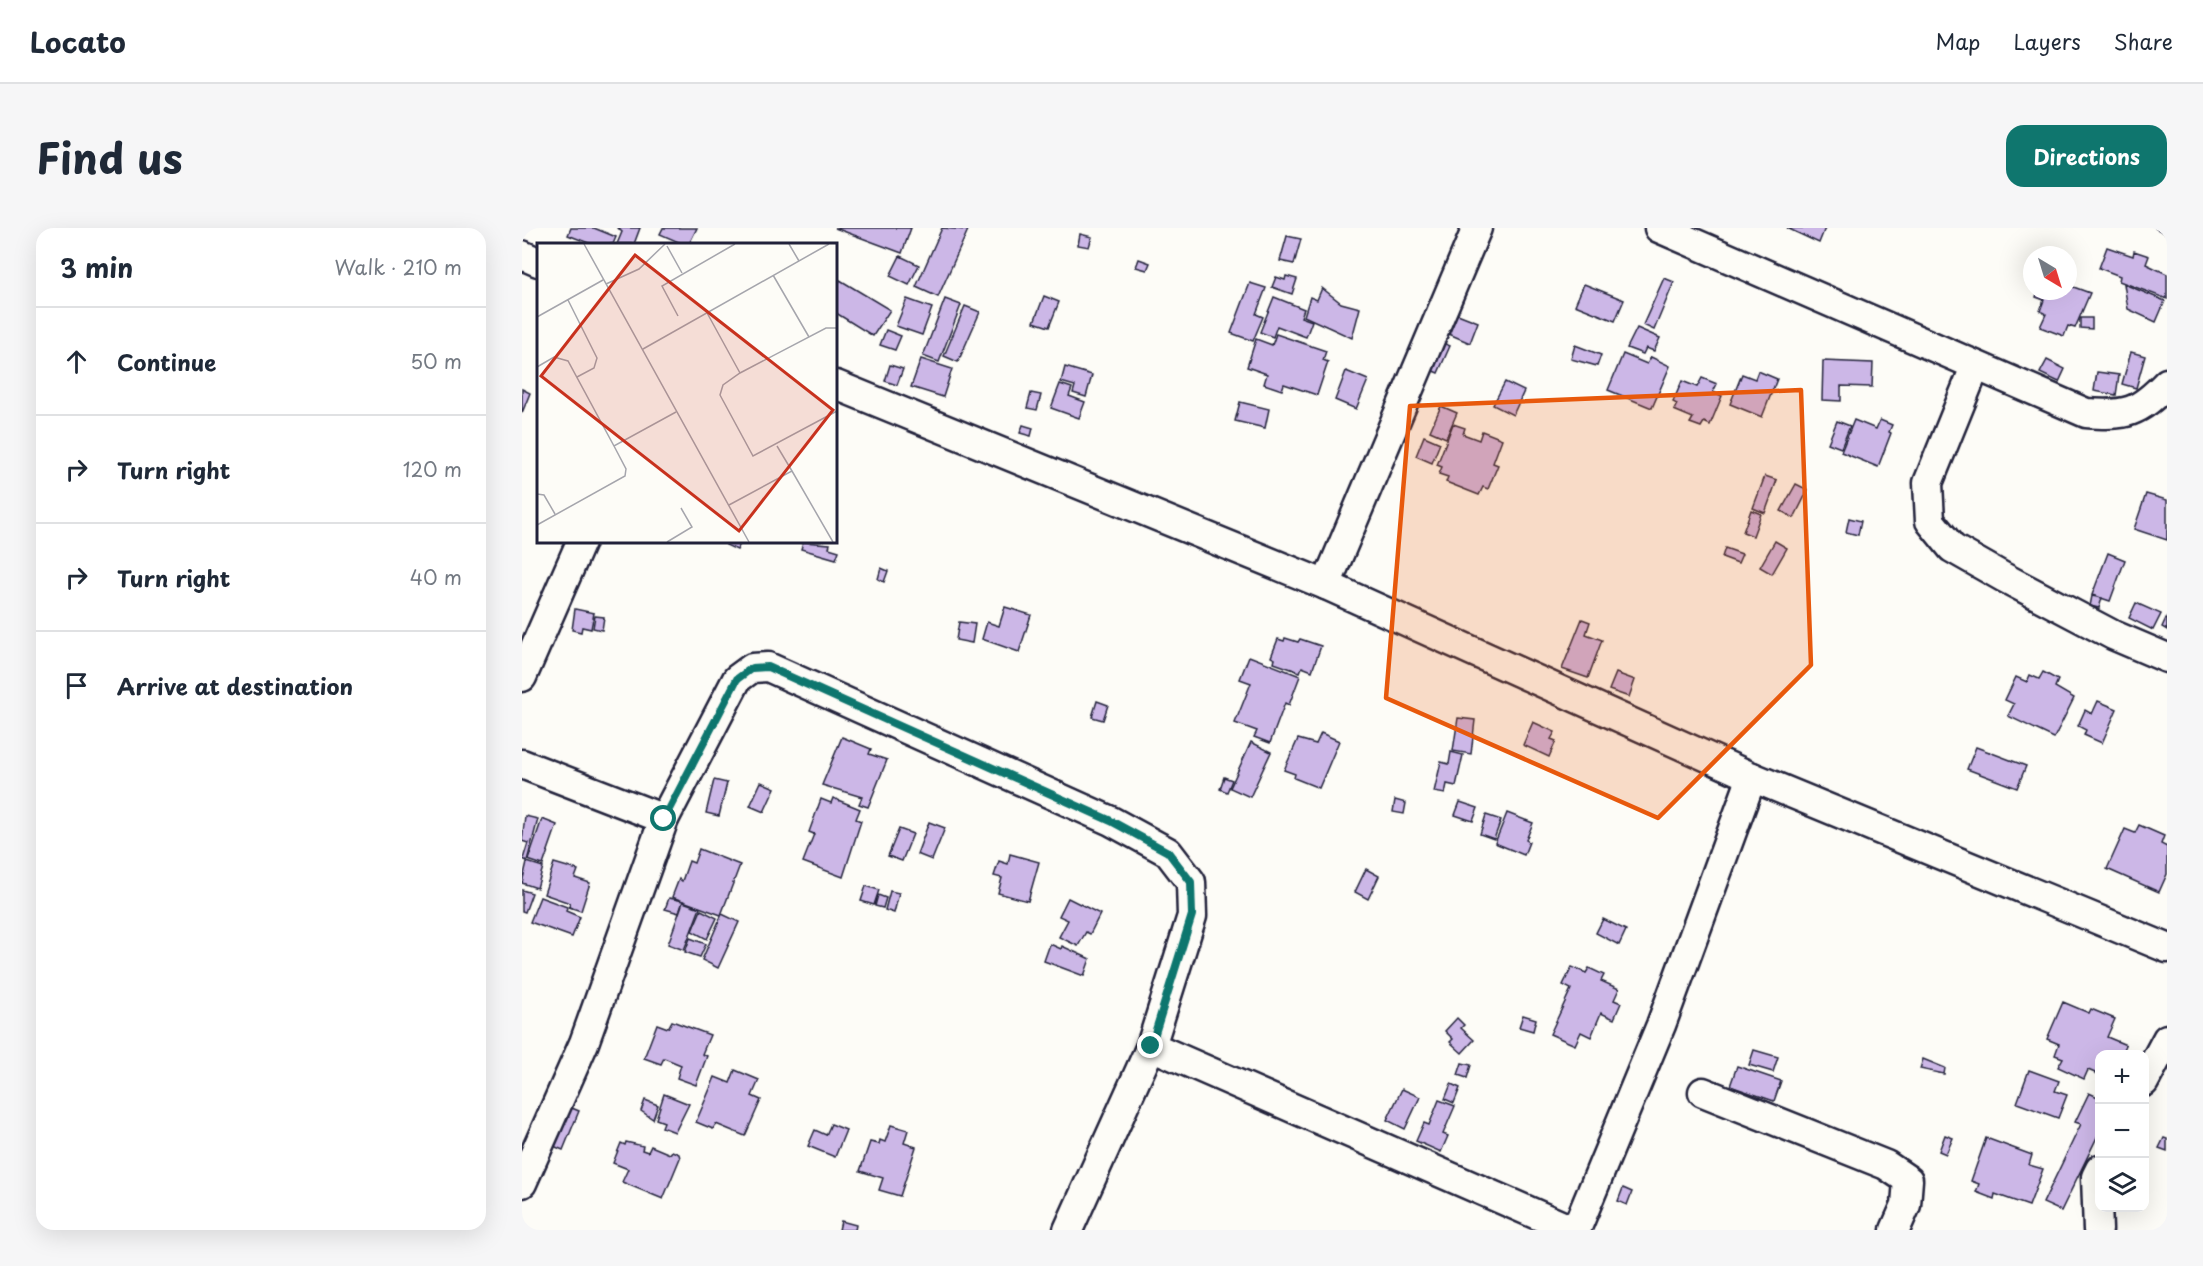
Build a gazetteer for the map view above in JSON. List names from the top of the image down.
{
  "north": "bottom right",
  "page": {
    "header": "Locato",
    "nav": ["Map", "Layers", "Share"],
    "title": "Find us",
    "buttons": "Directions",
    "heading": ["3 min", "Walk · 210 m"],
    "list": [
      ["Continue", "50 m"],
      ["Turn right", "120 m"],
      ["Turn right", "40 m"],
      "Arrive at destination"
    ],
    "map_buttons": ["+", "−"]
  }
}
